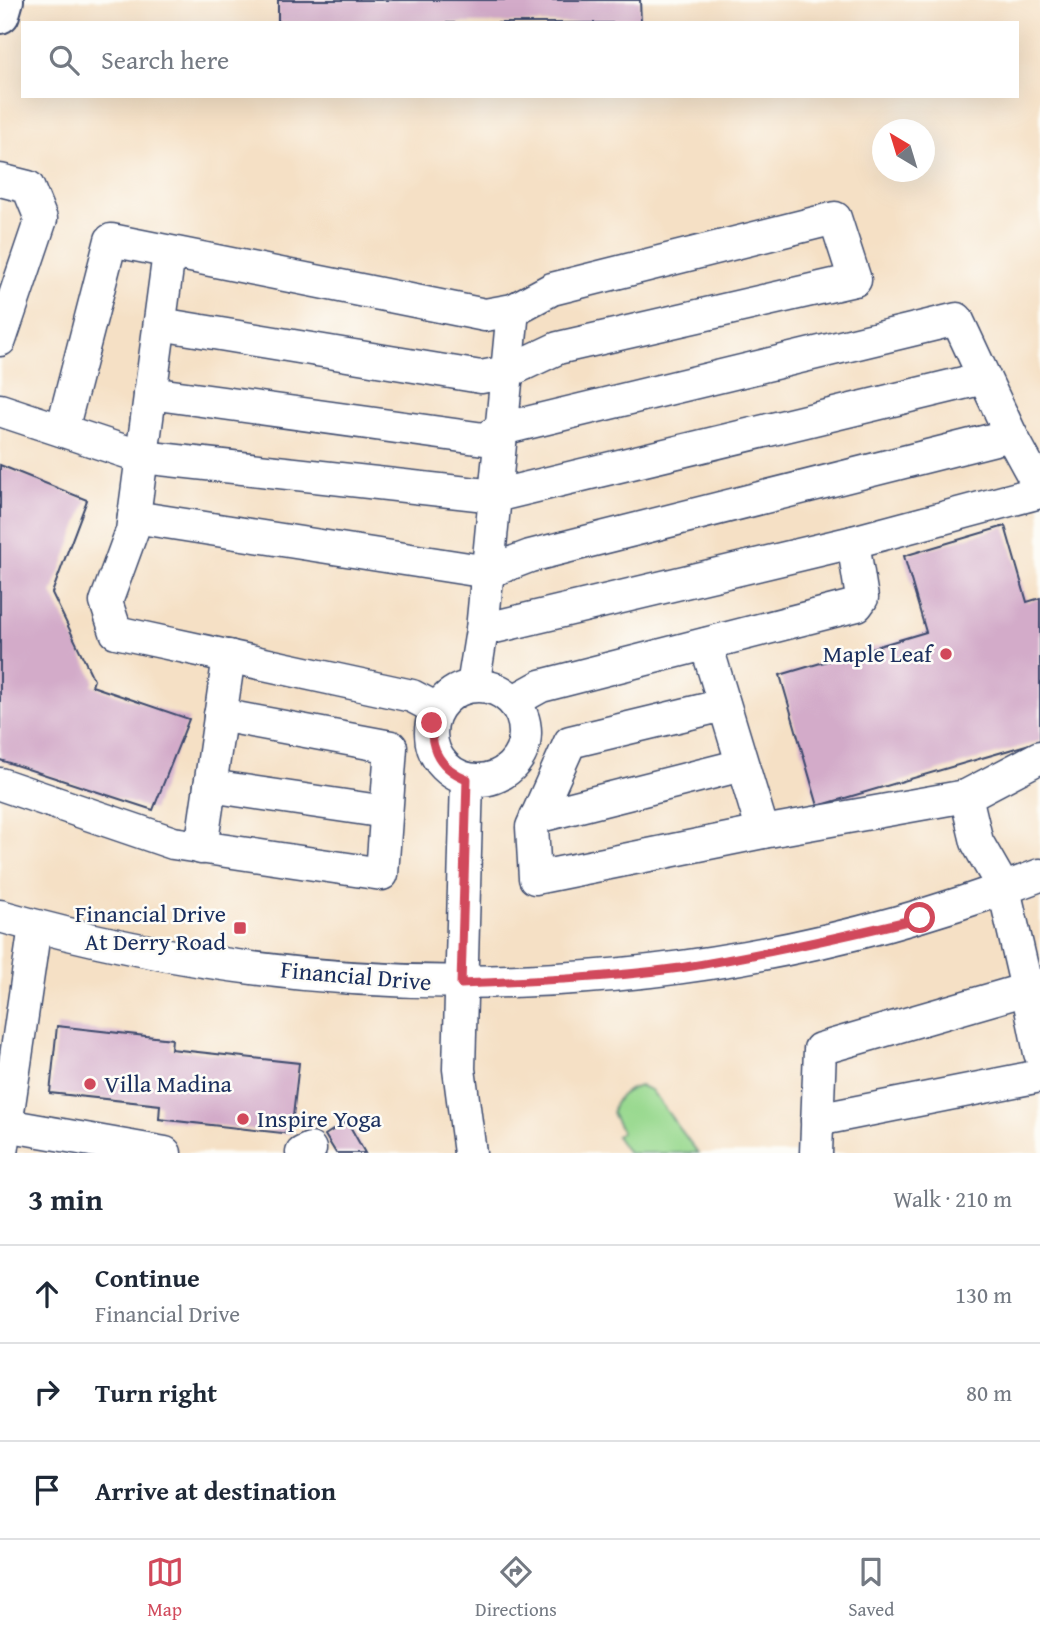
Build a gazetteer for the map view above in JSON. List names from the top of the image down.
{
  "streets": {
    "street": ["Financial Drive"]
  },
  "places": {
    "other": ["Maple Leaf", "Villa Madina", "Inspire Yoga"],
    "transit": ["Financial Drive At Derry Road"]
  },
  "north": "top left",
  "page": {
    "search": "Search here",
    "heading": ["3 min", "Walk · 210 m"],
    "list": [
      ["Continue", "Financial Drive", "130 m"],
      ["Turn right", "80 m"],
      "Arrive at destination"
    ],
    "nav": ["Map", "Directions", "Saved"]
  }
}
